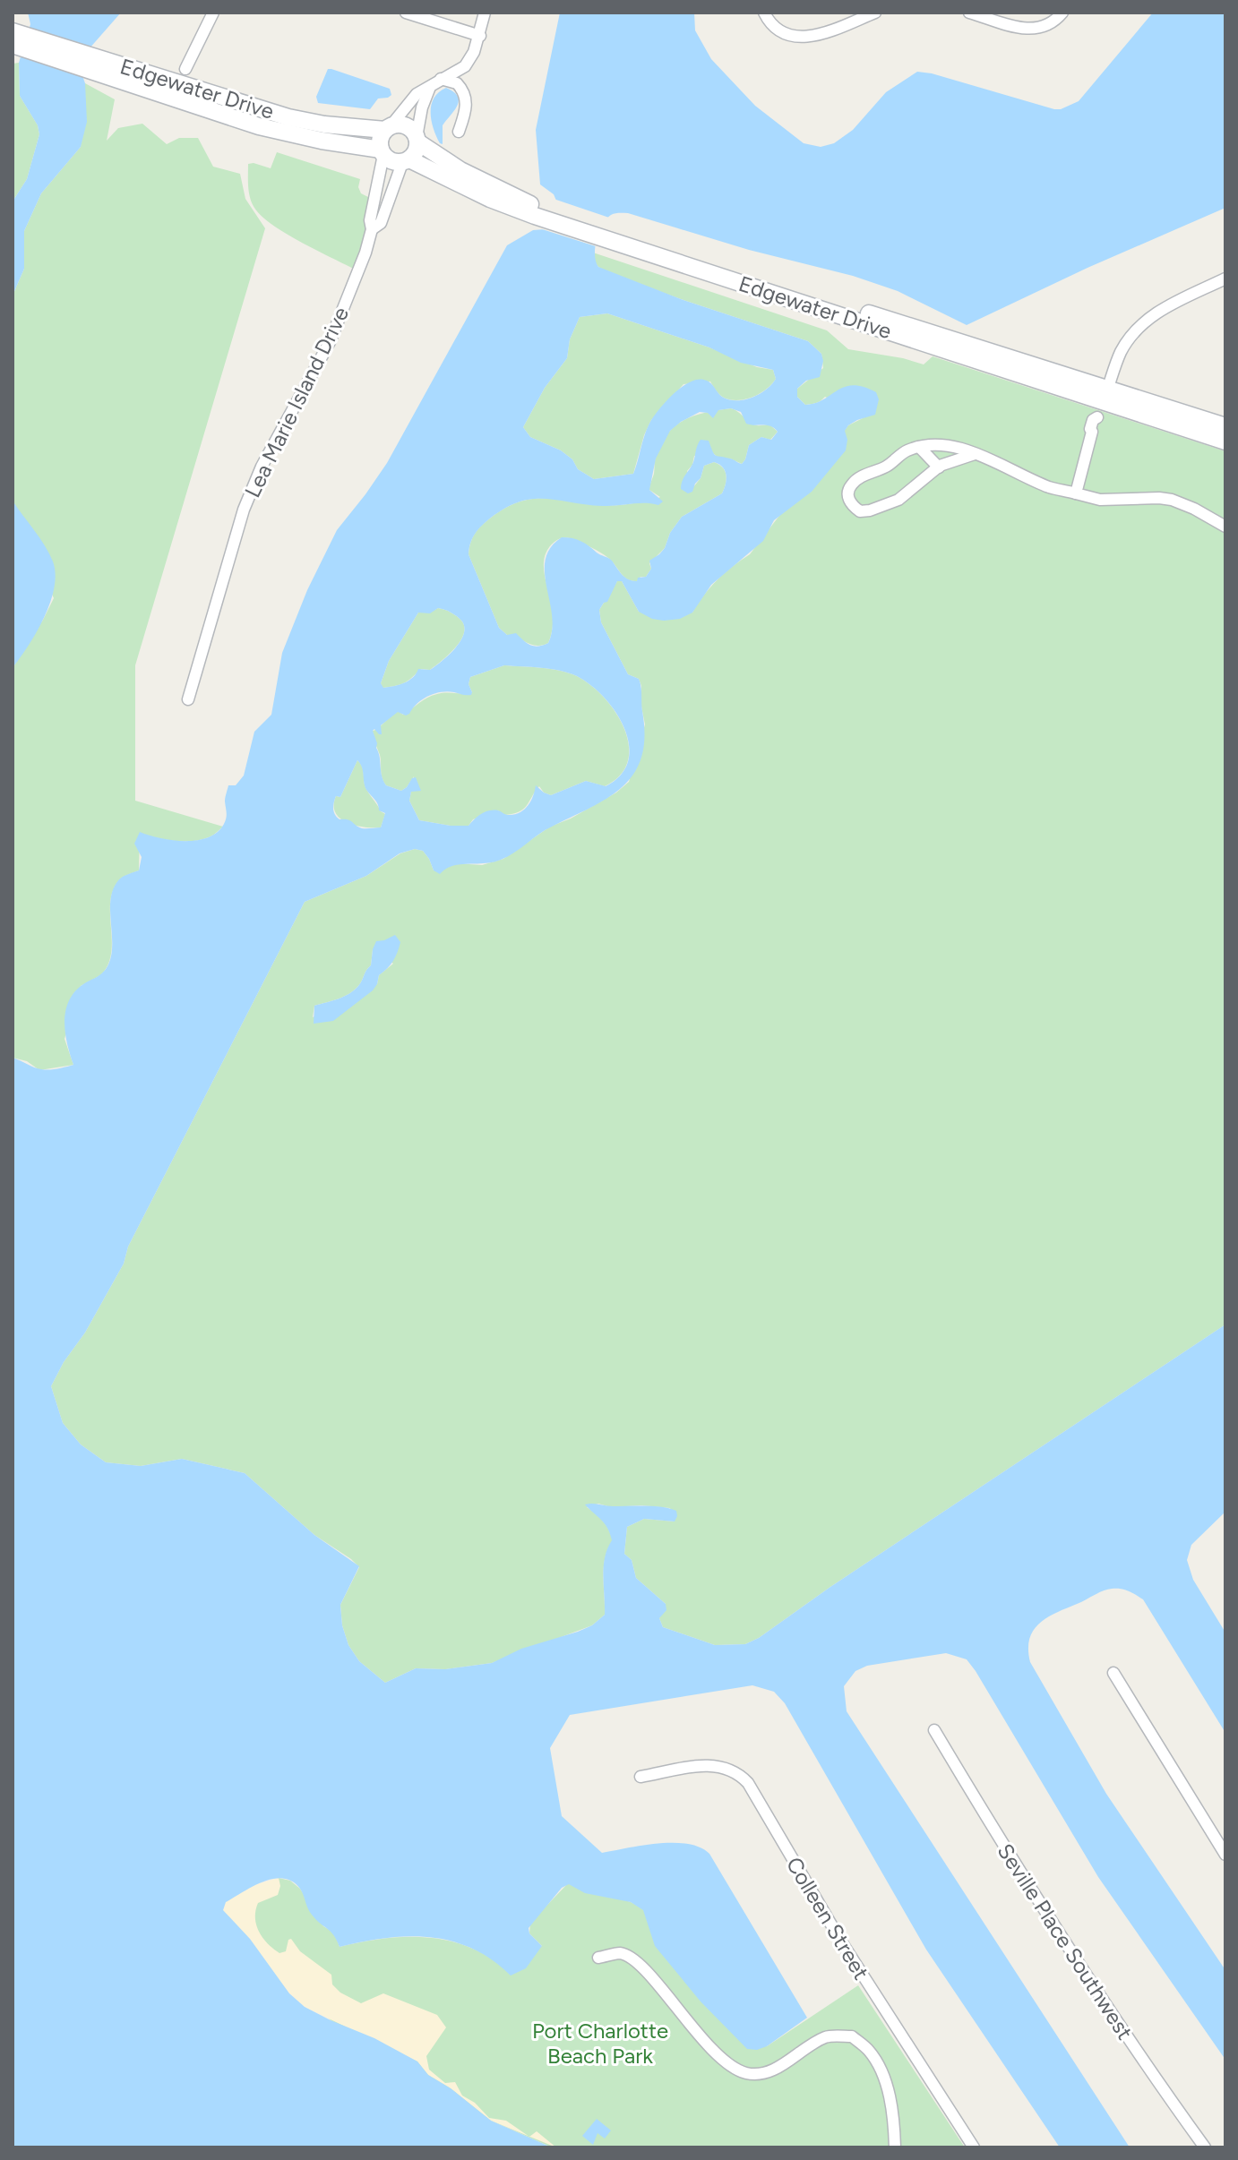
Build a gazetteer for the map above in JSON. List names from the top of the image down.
{
  "streets": {
    "street": [
      "Edgewater Drive",
      "Lea Marie Island Drive",
      "Colleen Street",
      "Seville Place Southwest"
    ]
  },
  "crossings": [
    ["Edgewater Drive", "Lea Marie Island Drive"]
  ],
  "parks": ["Port Charlotte Beach Park"]
}
